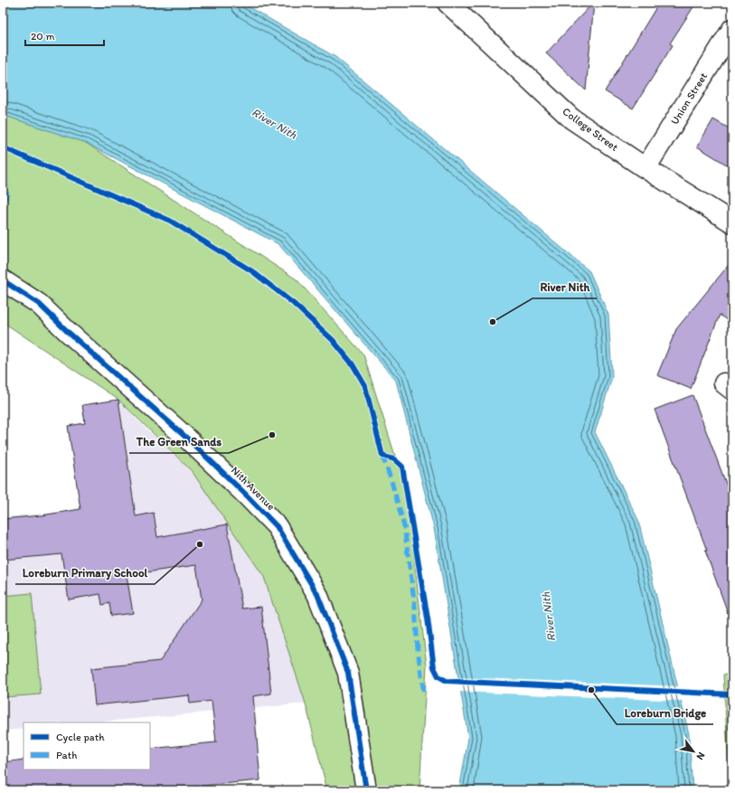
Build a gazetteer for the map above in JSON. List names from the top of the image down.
{
  "streets": {
    "street": ["Union Street", "College Street", "Nith Avenue"]
  },
  "crossings": [
    ["Union Street", "College Street"]
  ],
  "water": ["River Nith"],
  "places": [
    "River Nith",
    "The Green Sands",
    "Loreburn Primary School",
    "Loreburn Bridge"
  ],
  "legend": ["Cycle path", "Path"],
  "scale_bar": "20 m",
  "north": "bottom right"
}
